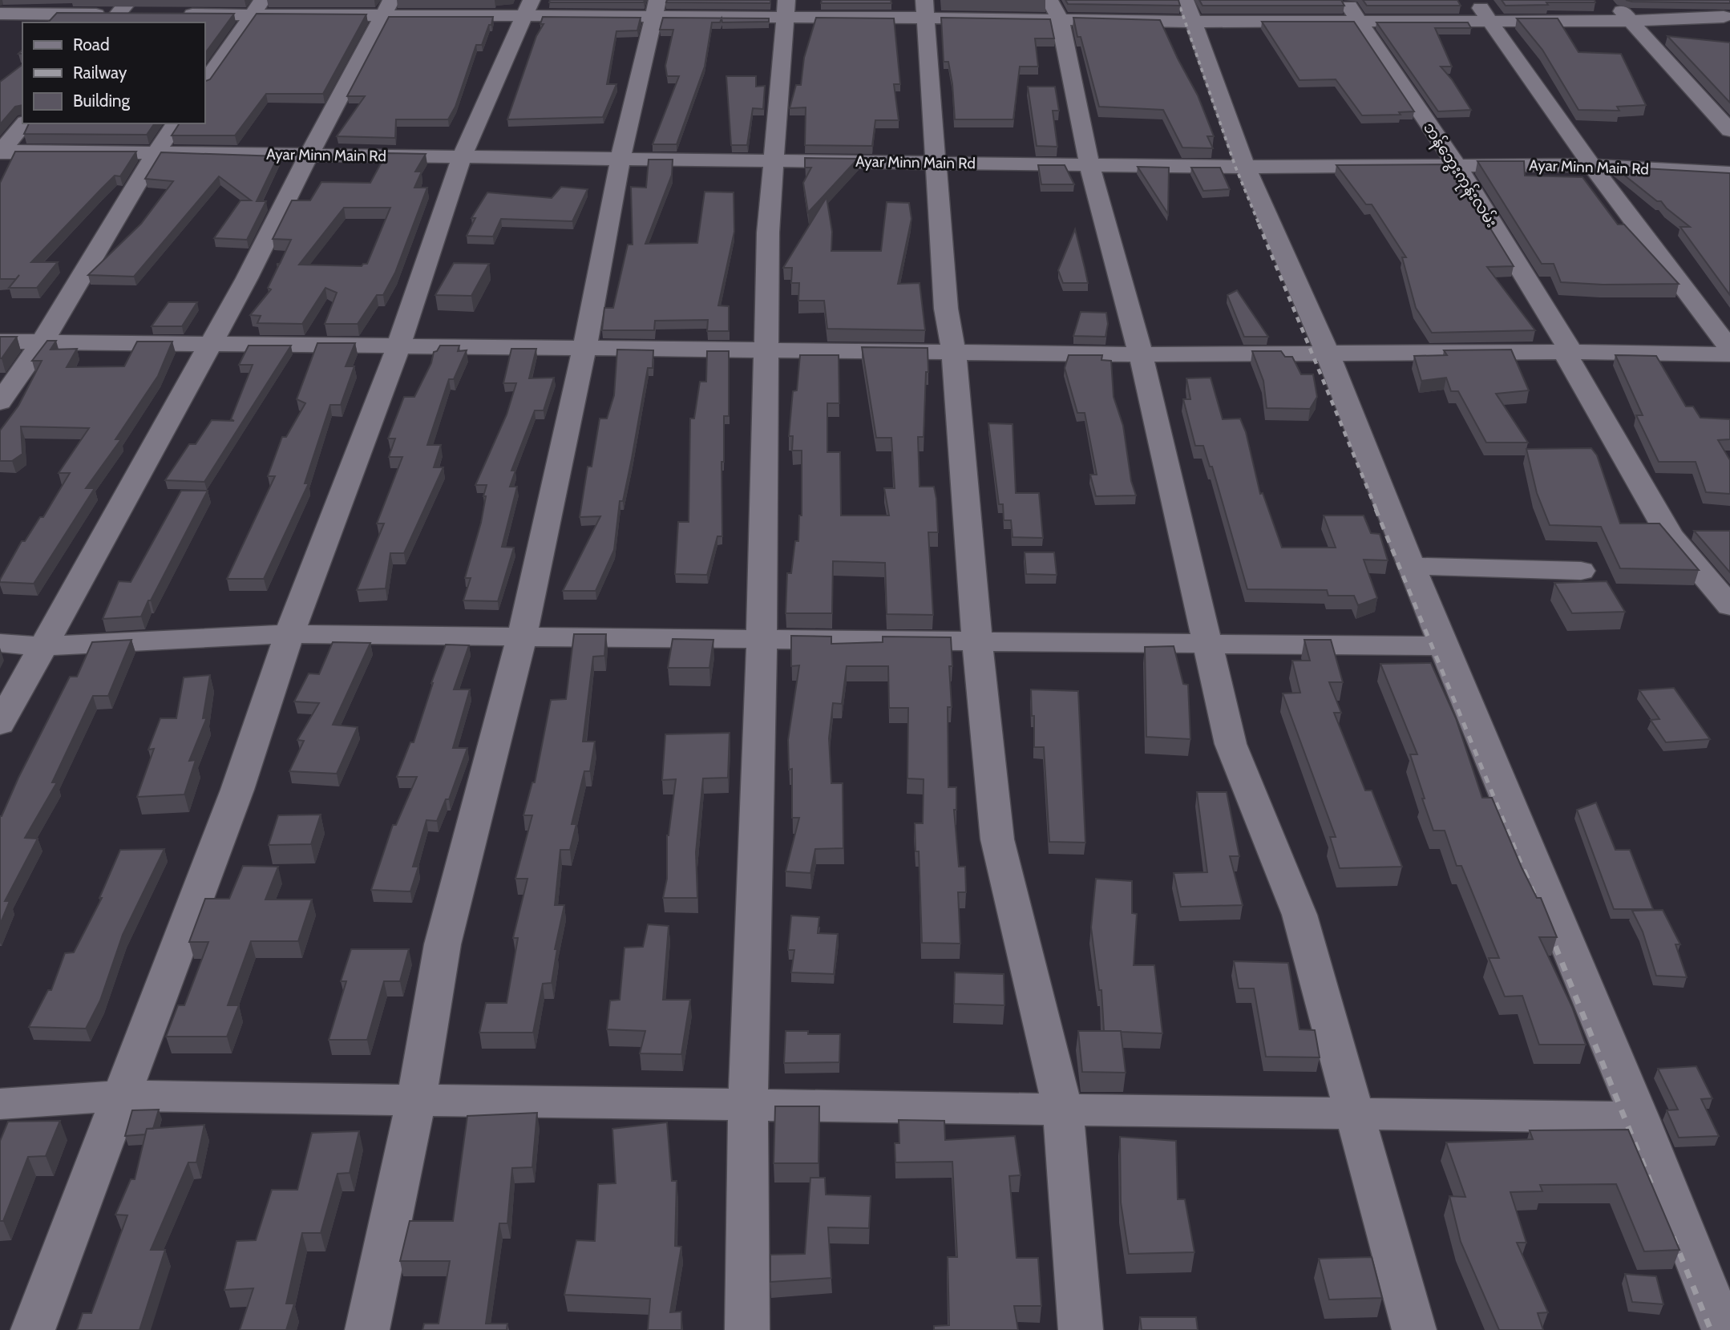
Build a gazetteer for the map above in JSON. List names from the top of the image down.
{
  "streets": {
    "street": ["Ayar Minn Main Rd", "ဘန်ဘွေးကုန်းလမ်း"]
  },
  "crossings": [
    ["Ayar Minn Main Rd", "ဘန်ဘွေးကုန်းလမ်း"]
  ],
  "legend": ["Road", "Railway", "Building"]
}
